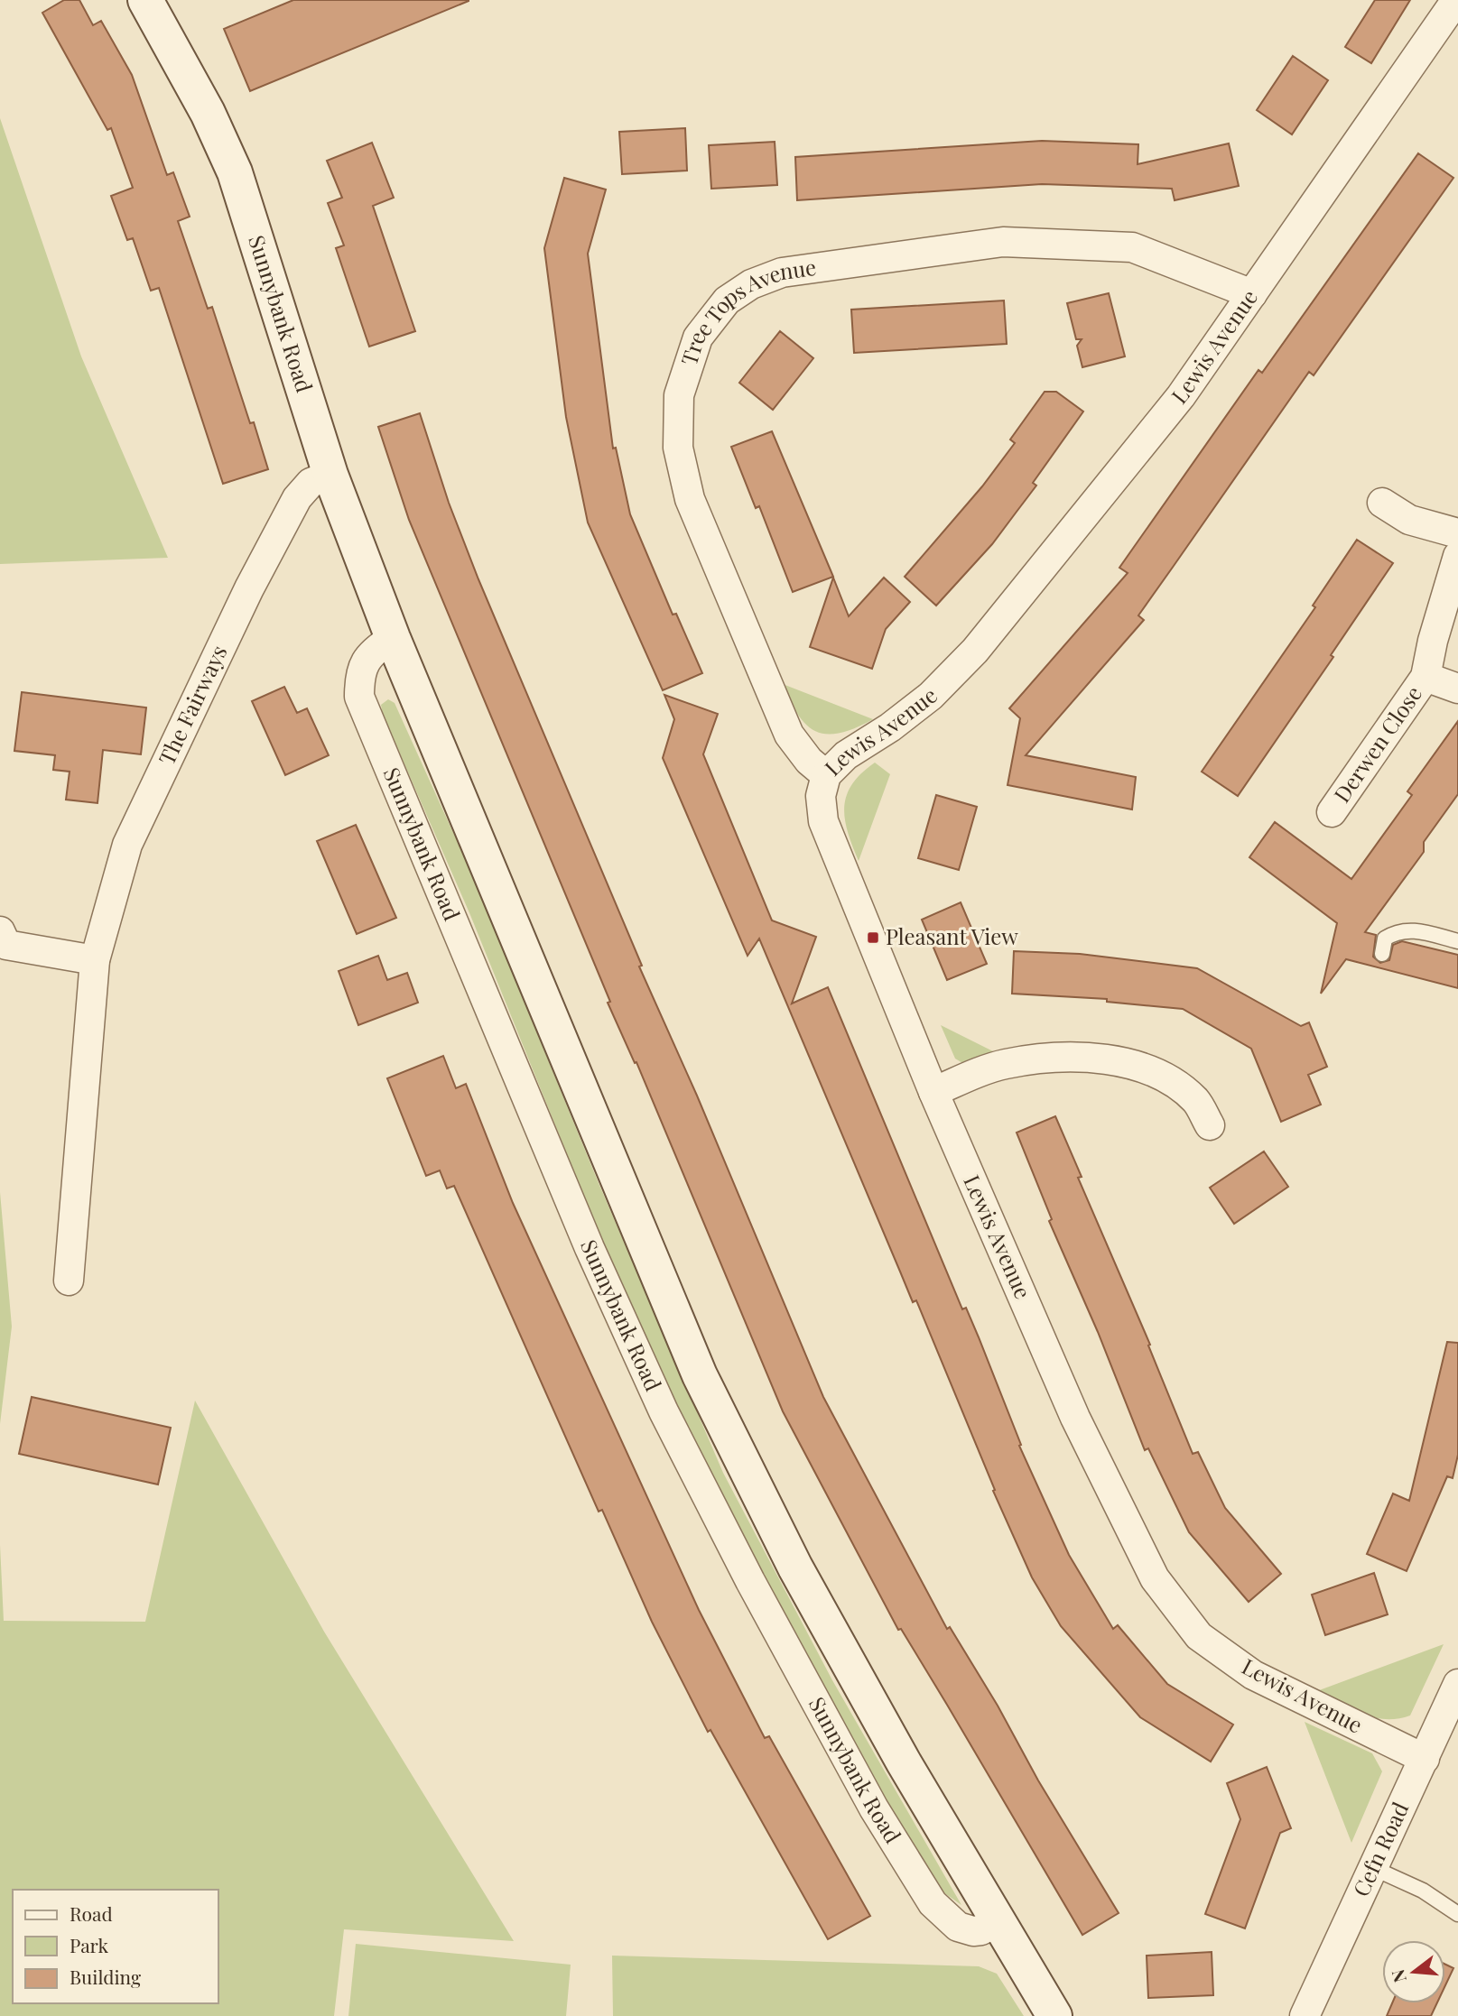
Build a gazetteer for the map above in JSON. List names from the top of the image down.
{
  "streets": {
    "street": [
      "Sunnybank Road",
      "Tree Tops Avenue",
      "Lewis Avenue",
      "The Fairways",
      "Derwen Close",
      "Cefn Road"
    ]
  },
  "crossings": [
    ["Sunnybank Road", "The Fairways"],
    ["Tree Tops Avenue", "Lewis Avenue"],
    ["Lewis Avenue", "Cefn Road"]
  ],
  "places": {
    "transit": ["Pleasant View"]
  },
  "legend": ["Road", "Park", "Building"],
  "north": "left"
}
